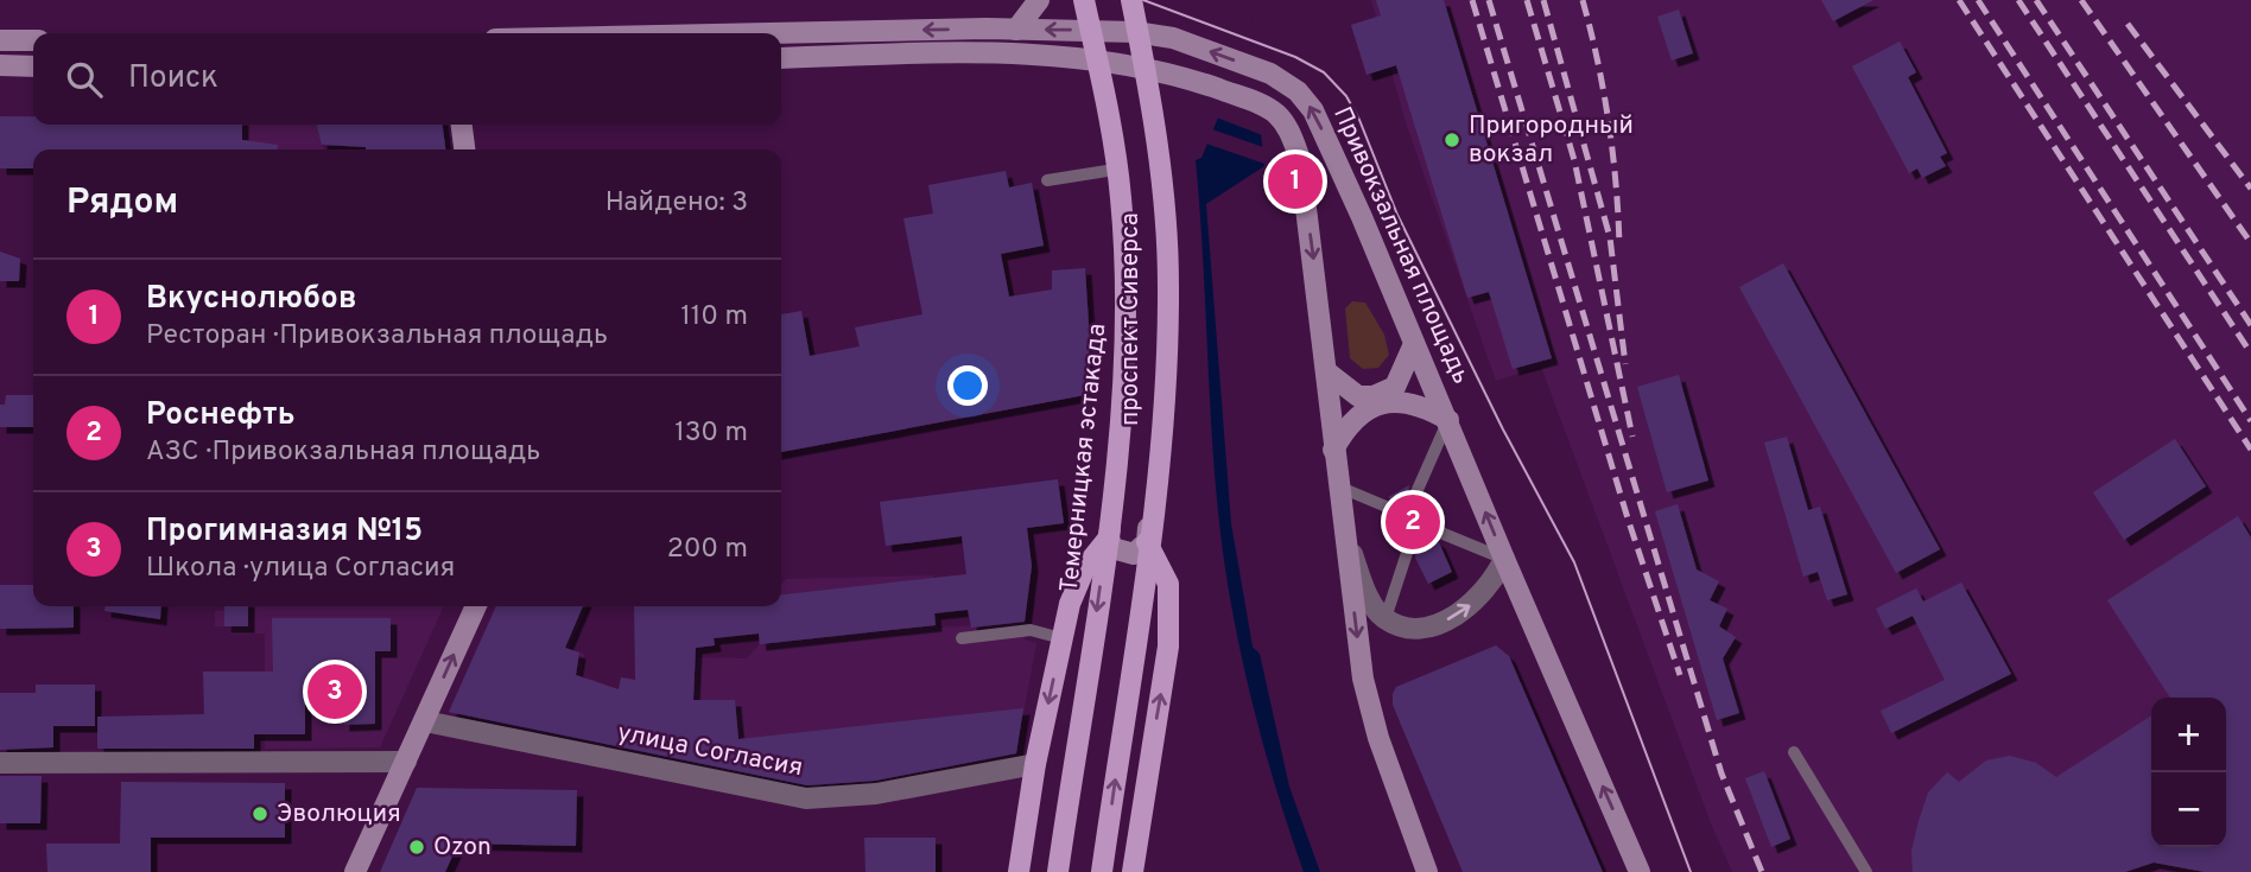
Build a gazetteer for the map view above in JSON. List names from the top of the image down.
{
  "streets": {
    "main road": ["Привокзальная площадь", "проспект Сиверса", "Темерницкая эстакада"],
    "street": ["улица Согласия"]
  },
  "crossings": [
    ["Привокзальная площадь", "проспект Сиверса"]
  ],
  "one_way": ["Привокзальная площадь"],
  "places": ["Пригородный вокзал", "Эволюция", "Ozon"],
  "page": {
    "search": "Поиск",
    "pins": ["1", "2", "3"],
    "heading": ["Рядом", "Найдено: 3"],
    "list": [
      {
        "mark": "1",
        "name": "Вкуснолюбов",
        "note": "Ресторан · Привокзальная площадь",
        "value": "110 m"
      },
      {
        "mark": "2",
        "name": "Роснефть",
        "note": "АЗС · Привокзальная площадь",
        "value": "130 m"
      },
      {
        "mark": "3",
        "name": "Прогимназия №15",
        "note": "Школа · улица Согласия",
        "value": "200 m"
      }
    ],
    "map_buttons": ["+", "−"]
  }
}
